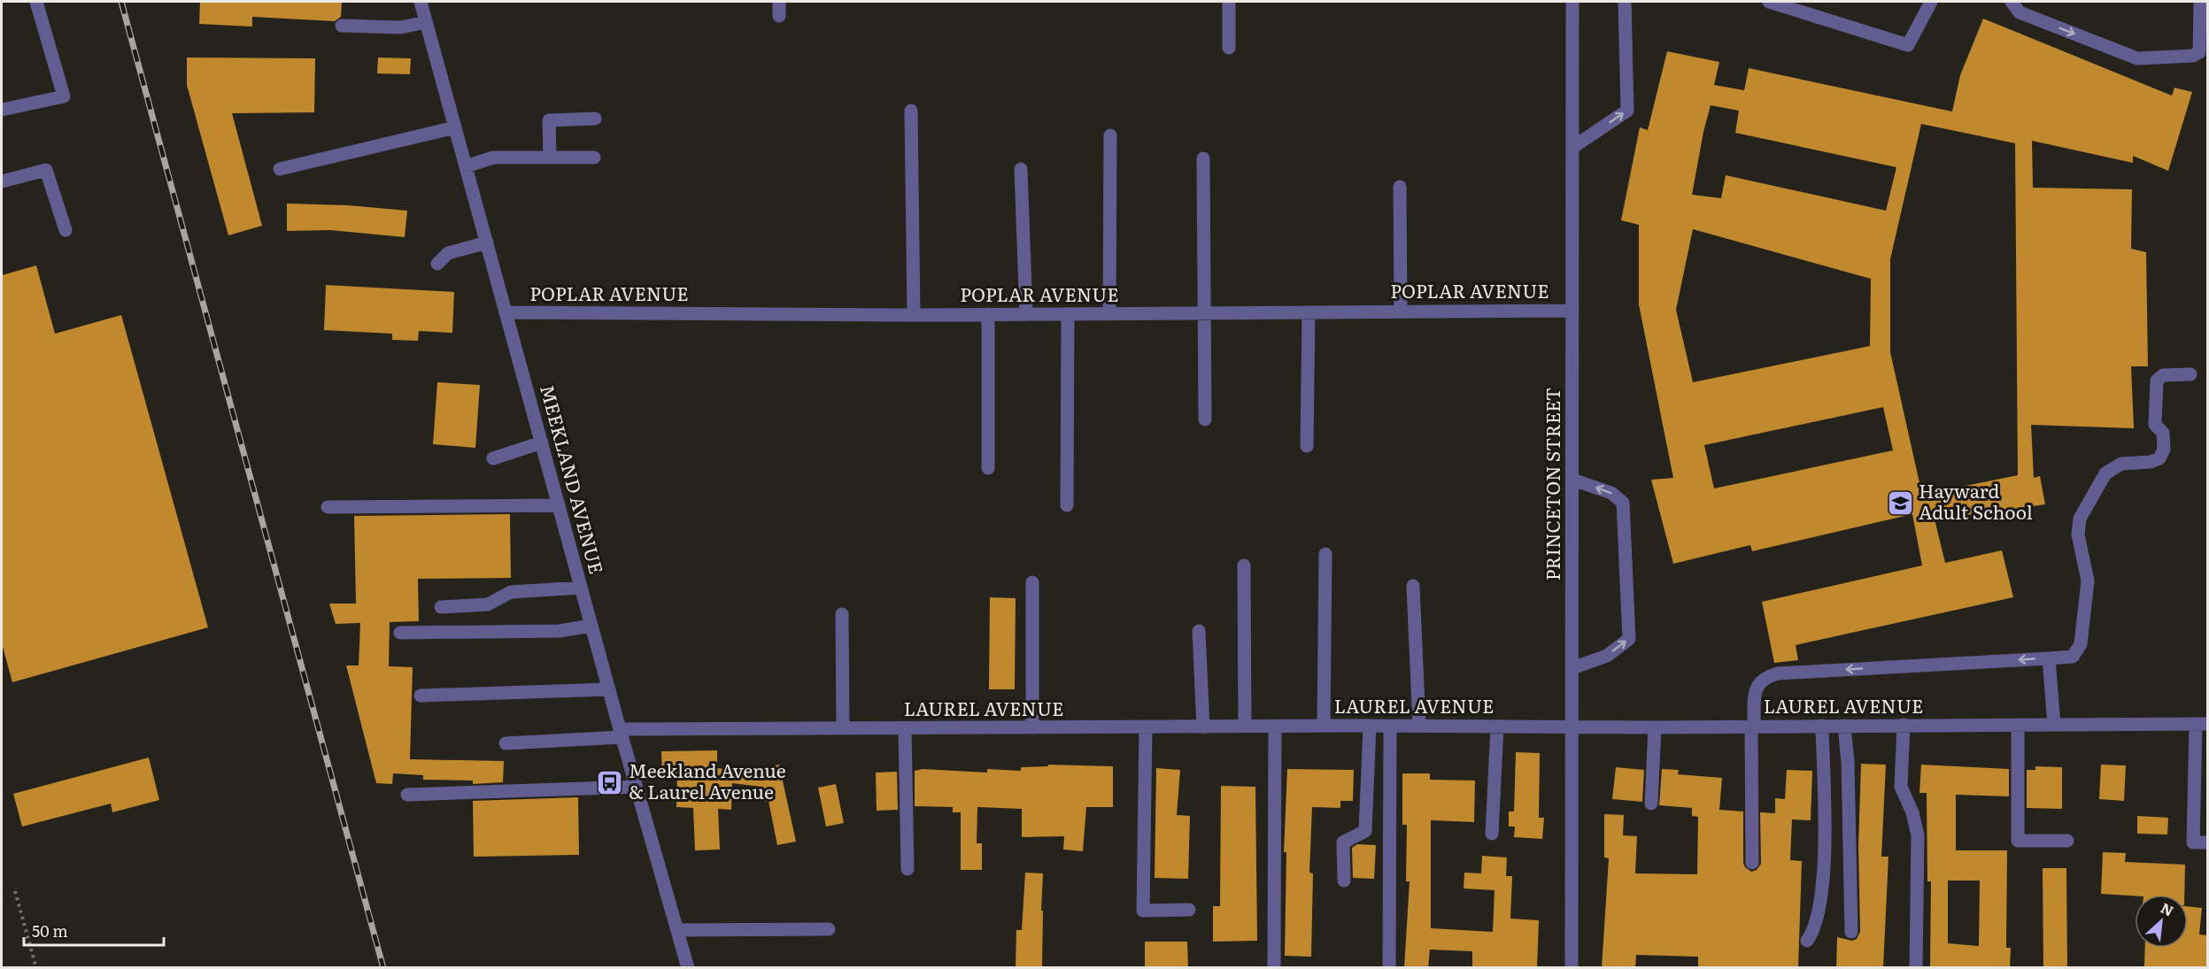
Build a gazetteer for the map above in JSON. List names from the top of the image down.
{
  "streets": {
    "street": [
      "POPLAR AVENUE",
      "MEEKLAND AVENUE",
      "PRINCETON STREET",
      "LAUREL AVENUE"
    ]
  },
  "crossings": [
    ["POPLAR AVENUE", "MEEKLAND AVENUE"],
    ["POPLAR AVENUE", "PRINCETON STREET"],
    ["MEEKLAND AVENUE", "LAUREL AVENUE"],
    ["PRINCETON STREET", "LAUREL AVENUE"]
  ],
  "places": {
    "school or university": ["Hayward Adult School"],
    "bus stop": ["Meekland Avenue & Laurel Avenue"]
  },
  "scale_bar": "50 m",
  "north": "top right"
}
